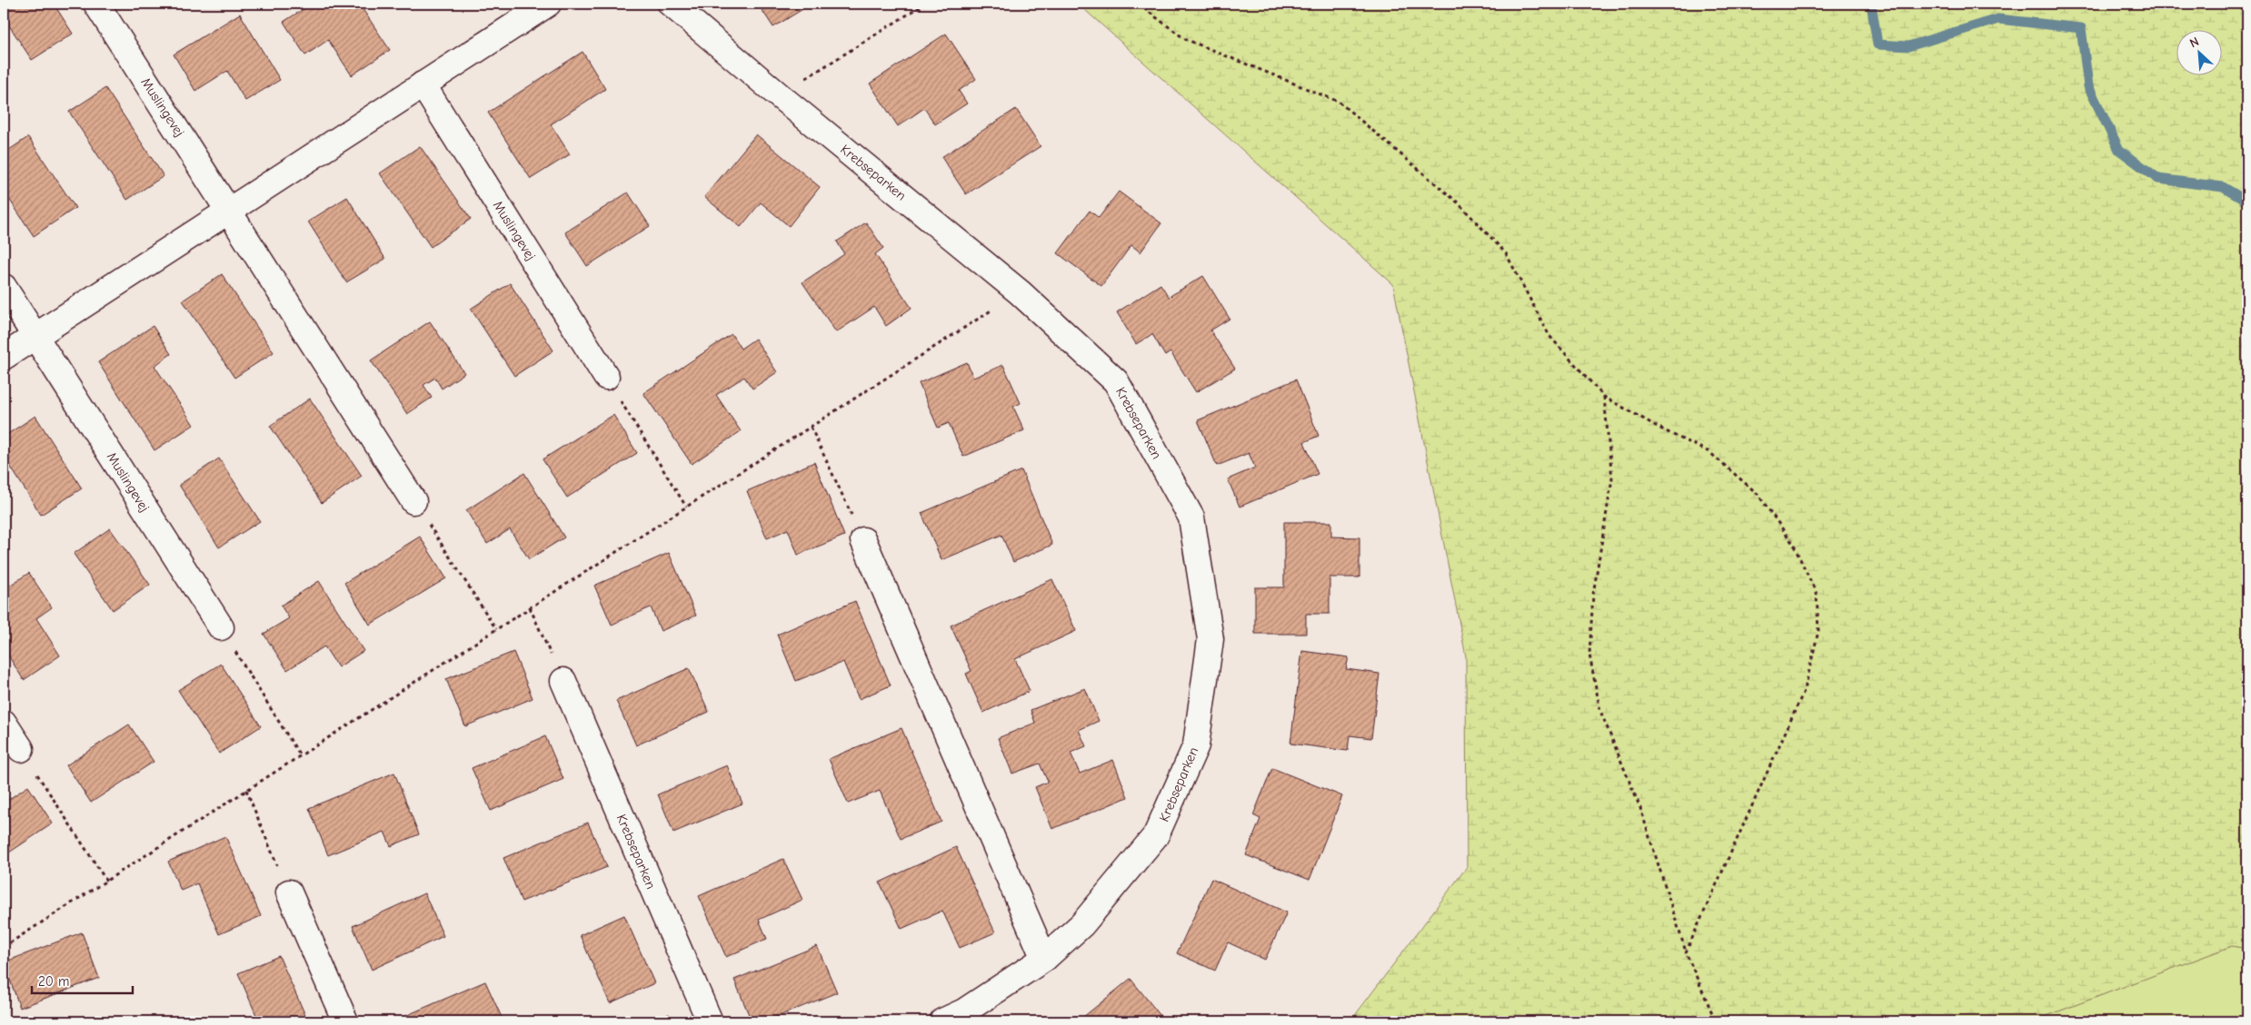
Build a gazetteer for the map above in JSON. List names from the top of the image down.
{
  "streets": {
    "street": ["Muslingevej", "Krebseparken"]
  },
  "scale_bar": "20 m",
  "north": "top left"
}
